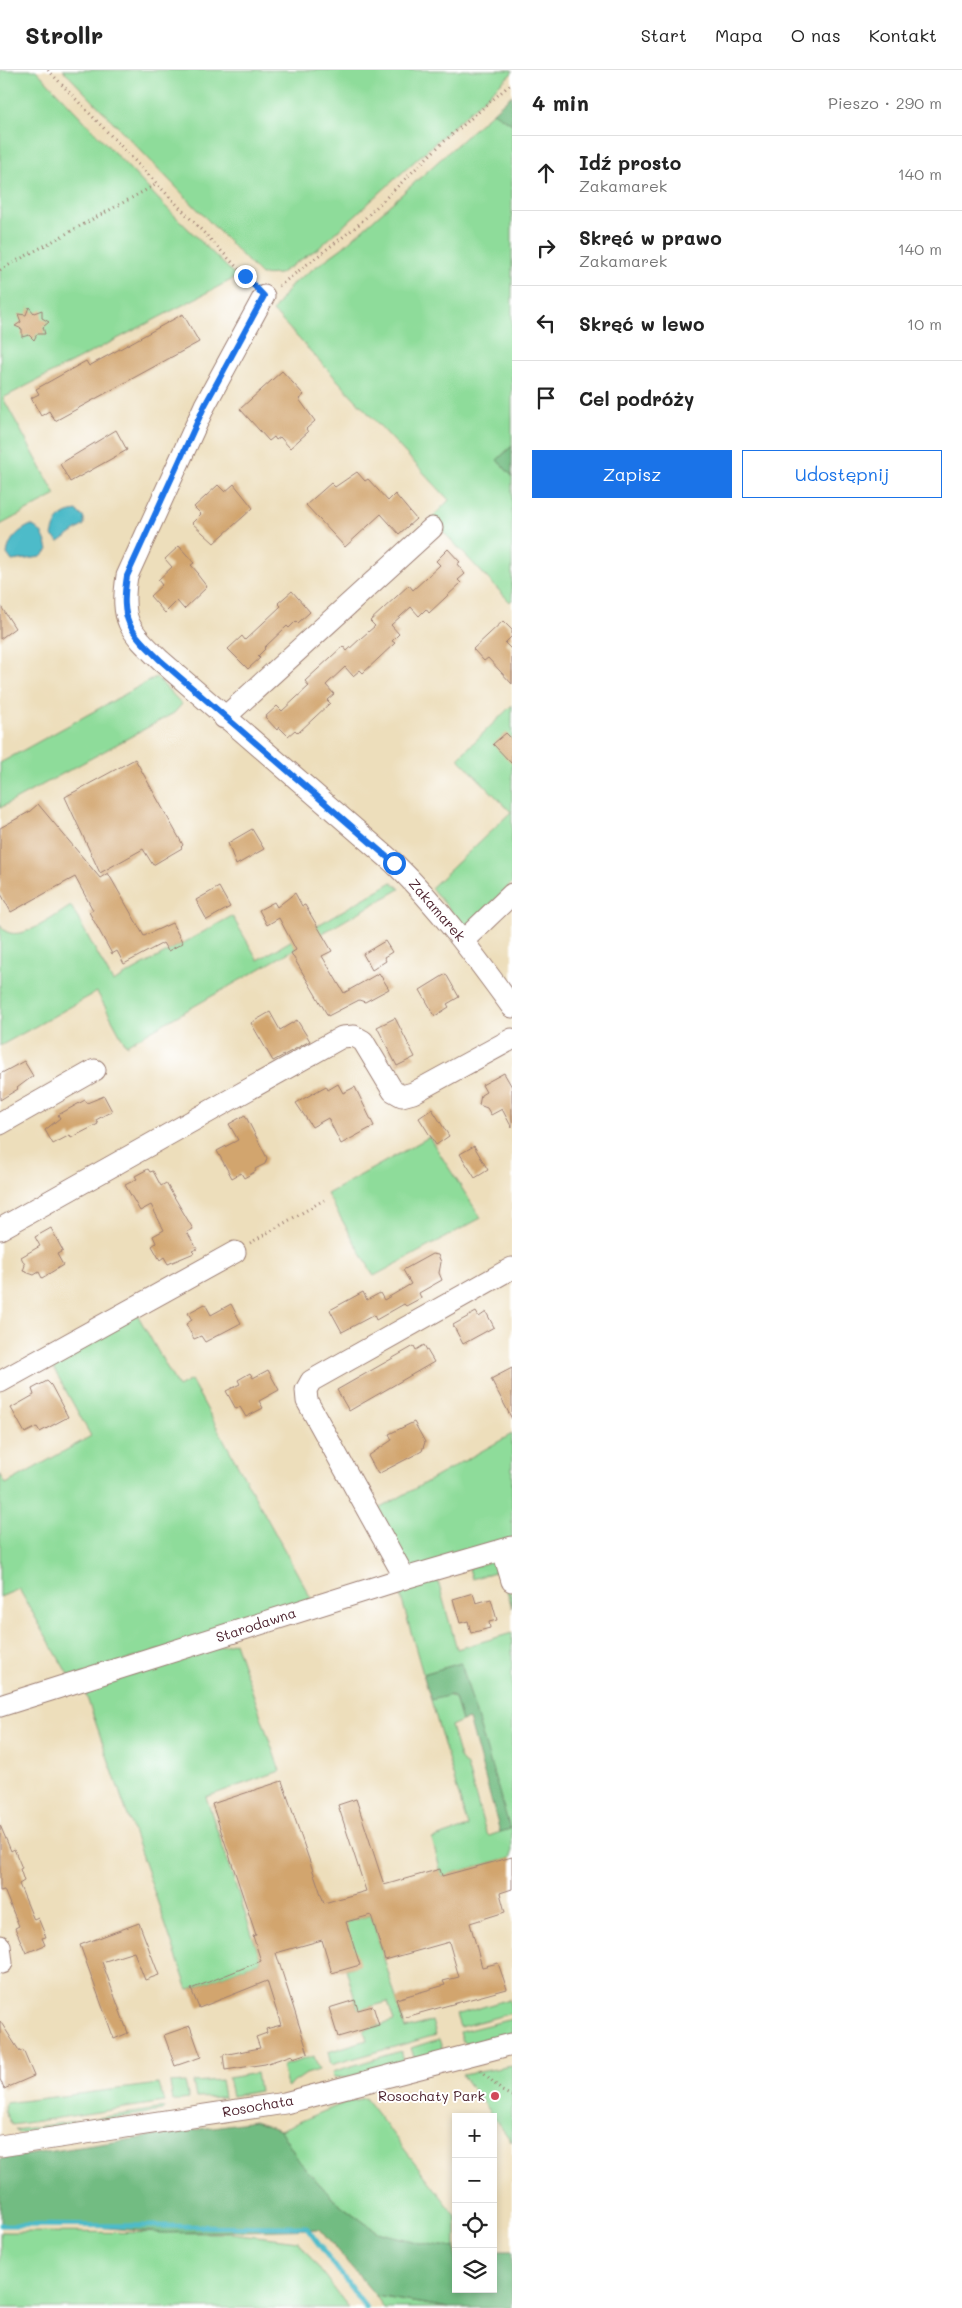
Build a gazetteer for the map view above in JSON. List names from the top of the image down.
{
  "streets": {
    "street": ["Zakamarek", "Starodawna", "Rosochata"]
  },
  "places": ["Rosochaty Park"],
  "page": {
    "header": "Strollr",
    "nav": [
      "Start",
      "Mapa",
      "O nas",
      "Kontakt"
    ],
    "heading": ["4 min", "Pieszo · 290 m"],
    "list": [
      ["Idź prosto", "Zakamarek", "140 m"],
      ["Skręć w prawo", "Zakamarek", "140 m"],
      ["Skręć w lewo", "10 m"],
      "Cel podróży"
    ],
    "buttons": ["Zapisz", "Udostępnij"],
    "map_buttons": ["+", "−"]
  }
}
